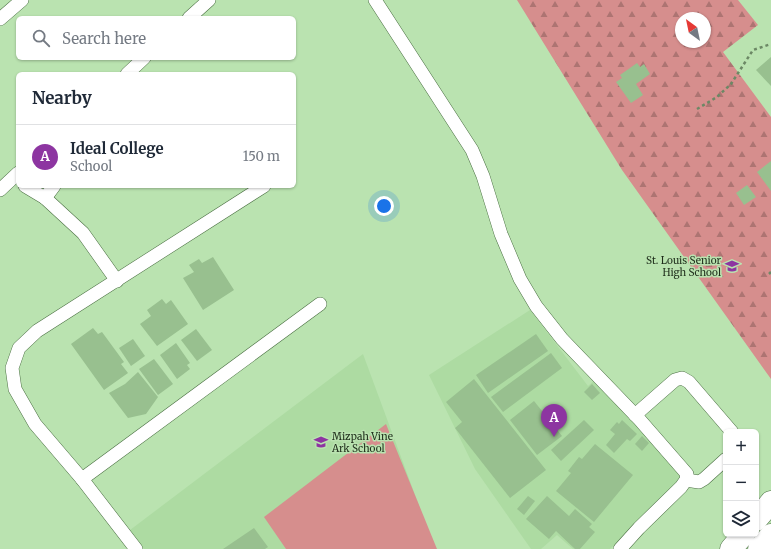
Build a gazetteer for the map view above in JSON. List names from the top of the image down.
{
  "places": {
    "school or university": ["St. Louis Senior High School", "Mizpah Vine Ark School"]
  },
  "north": "top left",
  "page": {
    "search": "Search here",
    "heading": "Nearby",
    "list": [
      {
        "mark": "A",
        "name": "Ideal College",
        "note": "School",
        "value": "150 m"
      }
    ],
    "pins": "A",
    "map_buttons": ["+", "−"]
  }
}
